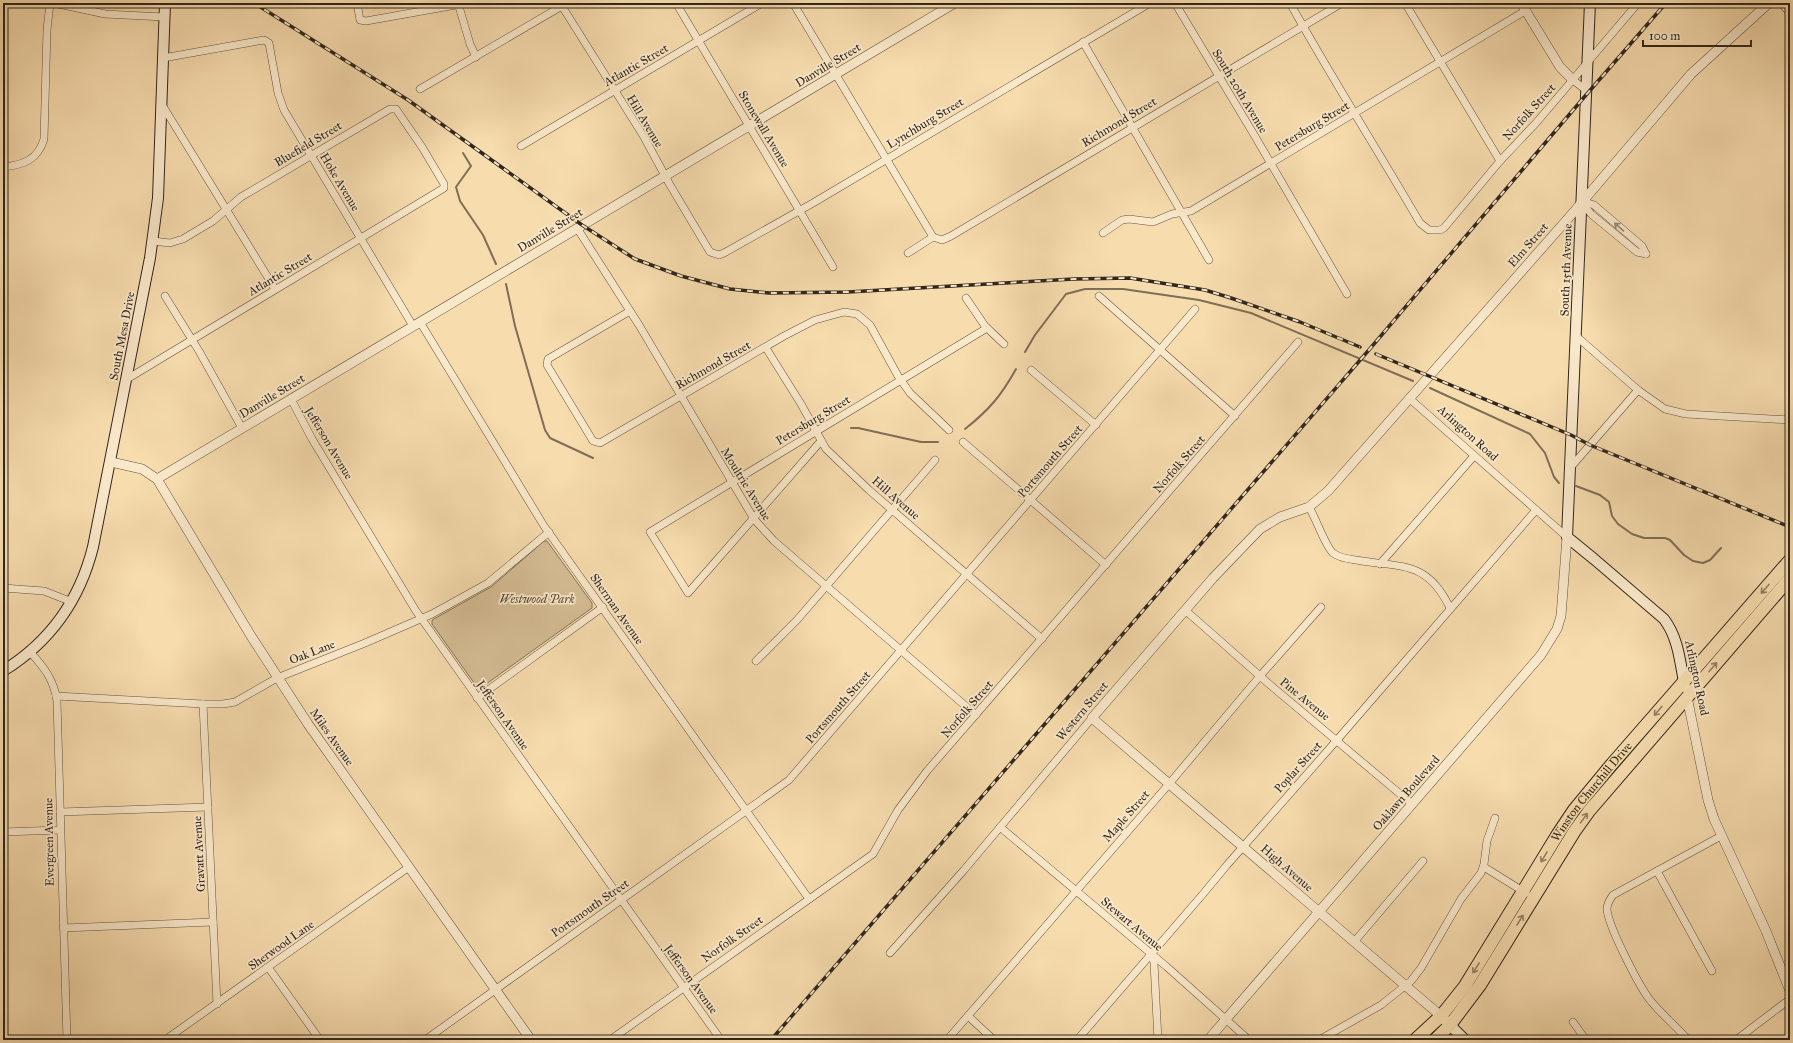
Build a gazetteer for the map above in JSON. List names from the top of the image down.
{
  "streets": {
    "highway": ["Winston Churchill Drive"],
    "main road": [
      "South 15th Avenue",
      "South Mesa Drive",
      "Arlington Road",
      "High Avenue"
    ],
    "street": [
      "Atlantic Street",
      "Danville Street",
      "South 20th Avenue",
      "Norfolk Street",
      "Hill Avenue",
      "Richmond Street",
      "Lynchburg Street",
      "Petersburg Street",
      "Stonewall Avenue",
      "Bluefield Street",
      "Hoke Avenue",
      "Elm Street",
      "Jefferson Avenue",
      "Portsmouth Street",
      "Moultrie Avenue",
      "Sherman Avenue",
      "Oak Lane",
      "Pine Avenue",
      "Western Street",
      "Miles Avenue",
      "Poplar Street",
      "Oaklawn Boulevard",
      "Maple Street",
      "Evergreen Avenue",
      "Gravatt Avenue",
      "Stewart Avenue",
      "Sherwood Lane"
    ]
  },
  "crossings": [
    ["Atlantic Street", "Hill Avenue"],
    ["Atlantic Street", "Stonewall Avenue"],
    ["Atlantic Street", "Bluefield Street"],
    ["Atlantic Street", "Hoke Avenue"],
    ["Atlantic Street", "South Mesa Drive"],
    ["Danville Street", "Hill Avenue"],
    ["Danville Street", "Stonewall Avenue"],
    ["Danville Street", "Hoke Avenue"],
    ["Danville Street", "Jefferson Avenue"],
    ["Danville Street", "Moultrie Avenue"],
    ["Danville Street", "Sherman Avenue"],
    ["Danville Street", "Miles Avenue"],
    ["South 20th Avenue", "Richmond Street"],
    ["South 20th Avenue", "Petersburg Street"],
    ["Norfolk Street", "Hill Avenue"],
    ["Norfolk Street", "Petersburg Street"],
    ["Norfolk Street", "South 15th Avenue"],
    ["Norfolk Street", "Jefferson Avenue"],
    ["Norfolk Street", "Moultrie Avenue"],
    ["Norfolk Street", "Sherman Avenue"],
    ["Hill Avenue", "Richmond Street"],
    ["Hill Avenue", "Lynchburg Street"],
    ["Hill Avenue", "Petersburg Street"],
    ["Hill Avenue", "Portsmouth Street"],
    ["Richmond Street", "Petersburg Street"],
    ["Richmond Street", "Moultrie Avenue"],
    ["Lynchburg Street", "Stonewall Avenue"],
    ["Petersburg Street", "Moultrie Avenue"],
    ["Bluefield Street", "Hoke Avenue"],
    ["Bluefield Street", "South Mesa Drive"],
    ["Hoke Avenue", "South Mesa Drive"],
    ["Hoke Avenue", "Sherman Avenue"],
    ["Elm Street", "South 15th Avenue"],
    ["Elm Street", "Arlington Road"],
    ["Elm Street", "Western Street"],
    ["South 15th Avenue", "Arlington Road"],
    ["South 15th Avenue", "Oaklawn Boulevard"],
    ["South Mesa Drive", "Evergreen Avenue"],
    ["Arlington Road", "Poplar Street"],
    ["Arlington Road", "Oaklawn Boulevard"],
    ["Arlington Road", "Winston Churchill Drive"],
    ["Jefferson Avenue", "Portsmouth Street"],
    ["Jefferson Avenue", "Oak Lane"],
    ["Portsmouth Street", "Moultrie Avenue"],
    ["Portsmouth Street", "Sherman Avenue"],
    ["Portsmouth Street", "Miles Avenue"],
    ["Sherman Avenue", "Oak Lane"],
    ["Oak Lane", "Miles Avenue"],
    ["Oak Lane", "Evergreen Avenue"],
    ["Oak Lane", "Gravatt Avenue"],
    ["Pine Avenue", "Western Street"],
    ["Pine Avenue", "Poplar Street"],
    ["Pine Avenue", "Oaklawn Boulevard"],
    ["Pine Avenue", "Maple Street"],
    ["Western Street", "High Avenue"],
    ["Western Street", "Stewart Avenue"],
    ["Miles Avenue", "Sherwood Lane"],
    ["Poplar Street", "High Avenue"],
    ["Poplar Street", "Stewart Avenue"],
    ["Oaklawn Boulevard", "High Avenue"],
    ["Oaklawn Boulevard", "Stewart Avenue"],
    ["Winston Churchill Drive", "High Avenue"],
    ["Maple Street", "High Avenue"],
    ["Maple Street", "Stewart Avenue"],
    ["Gravatt Avenue", "Sherwood Lane"]
  ],
  "parks": ["Westwood Park"],
  "scale_bar": "100 m"
}
